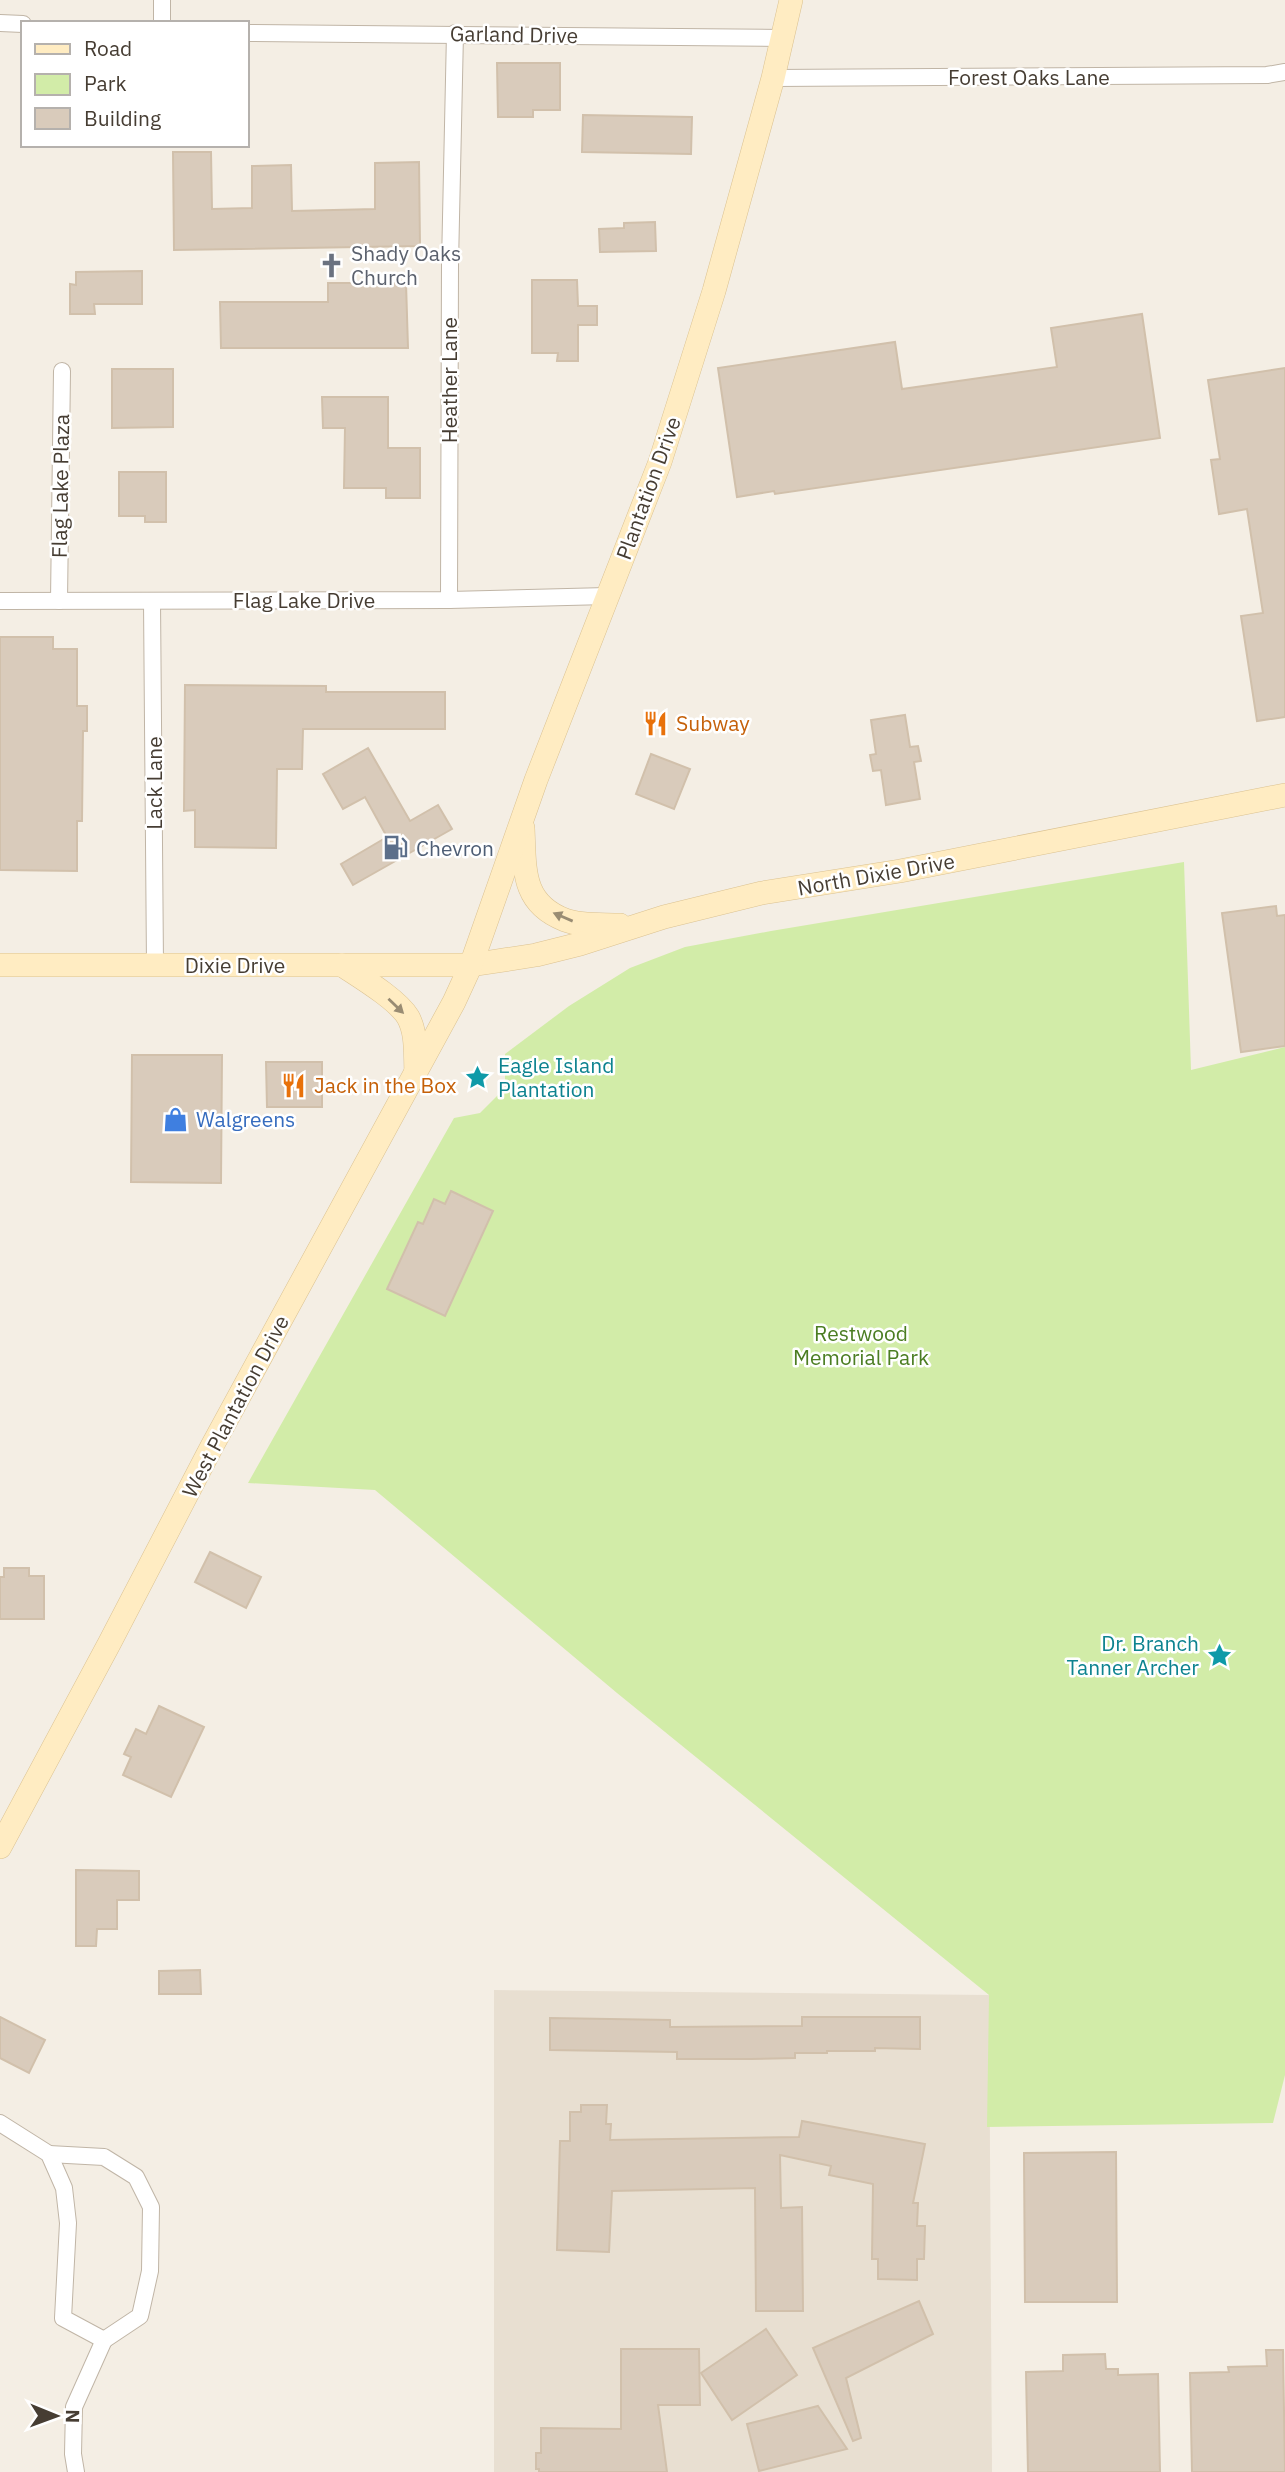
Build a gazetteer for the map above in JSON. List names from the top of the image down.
{
  "streets": {
    "main road": [
      "Plantation Drive",
      "North Dixie Drive",
      "Dixie Drive",
      "West Plantation Drive"
    ],
    "street": [
      "Garland Drive",
      "Forest Oaks Lane",
      "Heather Lane",
      "Flag Lake Plaza",
      "Flag Lake Drive",
      "Lack Lane"
    ]
  },
  "crossings": [
    ["Garland Drive", "Heather Lane"],
    ["Garland Drive", "Plantation Drive"],
    ["Forest Oaks Lane", "Plantation Drive"],
    ["Heather Lane", "Flag Lake Drive"],
    ["Flag Lake Plaza", "Flag Lake Drive"],
    ["Plantation Drive", "Flag Lake Drive"],
    ["Plantation Drive", "North Dixie Drive"],
    ["Plantation Drive", "Dixie Drive"],
    ["Plantation Drive", "West Plantation Drive"],
    ["Flag Lake Drive", "Lack Lane"],
    ["Lack Lane", "Dixie Drive"],
    ["North Dixie Drive", "Dixie Drive"],
    ["North Dixie Drive", "West Plantation Drive"],
    ["Dixie Drive", "West Plantation Drive"]
  ],
  "parks": ["Restwood Memorial Park"],
  "places": {
    "church": ["Shady Oaks Church"],
    "restaurant": ["Subway", "Jack in the Box"],
    "fuel station": ["Chevron"],
    "place": ["Eagle Island Plantation", "Dr. Branch Tanner Archer"],
    "shop": ["Walgreens"]
  },
  "legend": ["Road", "Park", "Building"],
  "north": "right"
}
